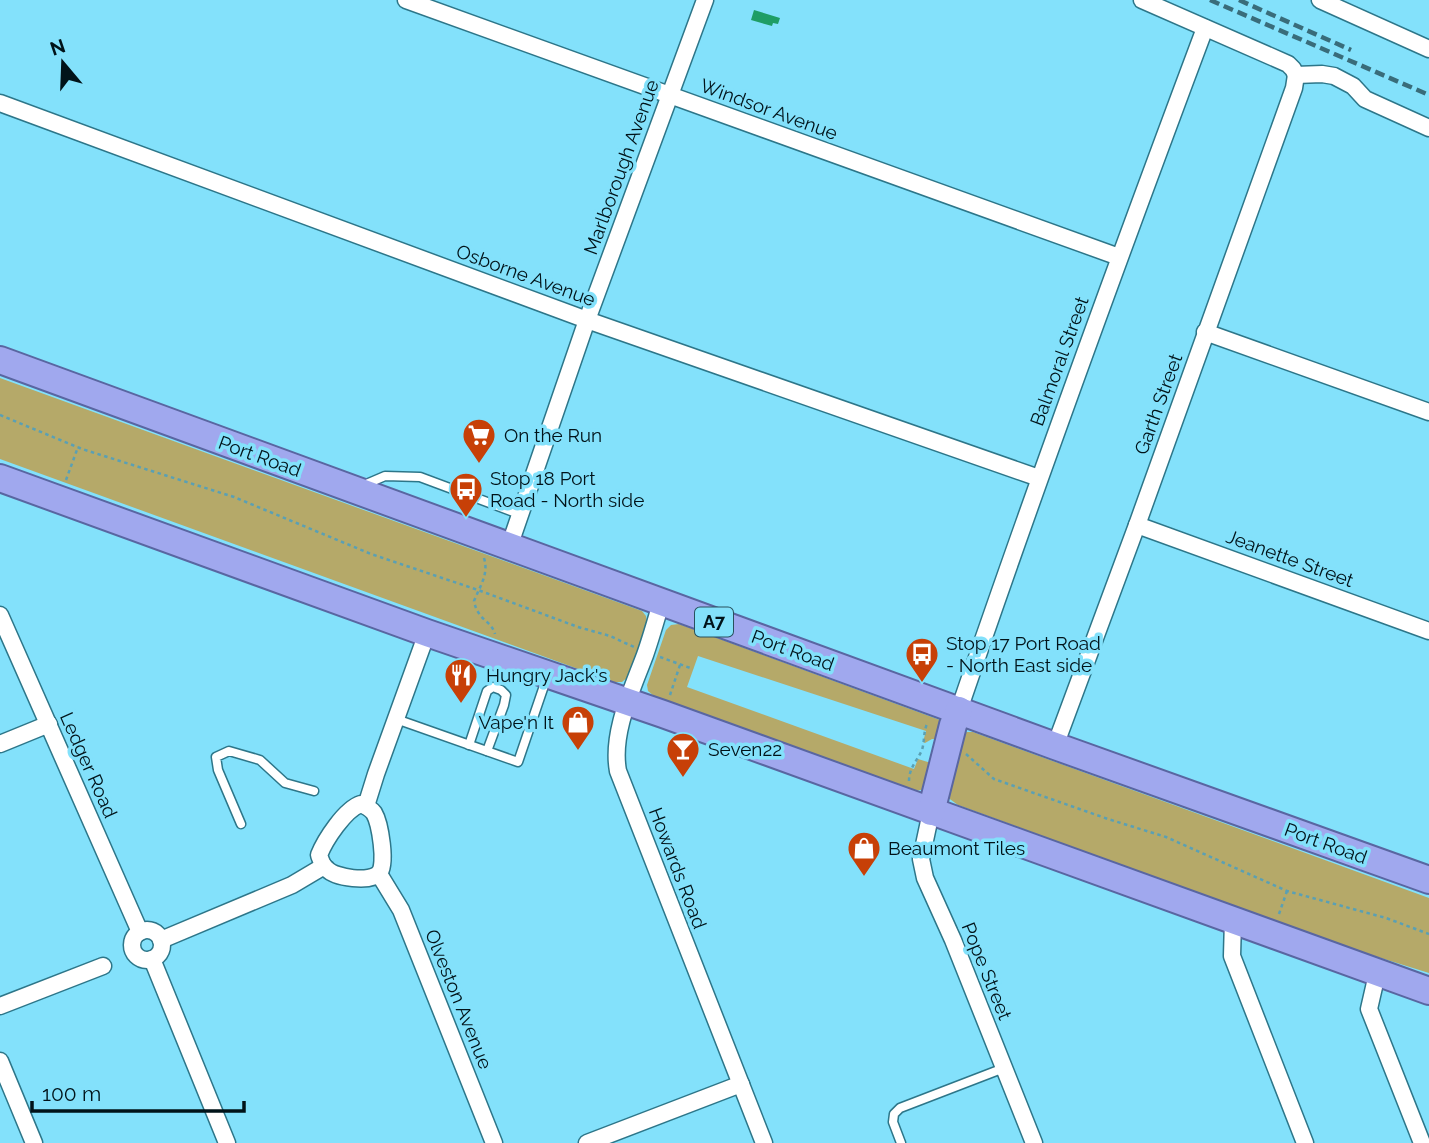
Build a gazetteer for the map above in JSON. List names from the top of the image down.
{
  "streets": {
    "highway": ["Port Road", "A7"],
    "street": [
      "Windsor Avenue",
      "Marlborough Avenue",
      "Osborne Avenue",
      "Balmoral Street",
      "Garth Street",
      "Jeanette Street",
      "Ledger Road",
      "Howards Road",
      "Pope Street",
      "Olveston Avenue"
    ]
  },
  "crossings": [
    ["Windsor Avenue", "Marlborough Avenue"],
    ["Windsor Avenue", "Balmoral Street"],
    ["Marlborough Avenue", "Osborne Avenue"],
    ["Marlborough Avenue", "Port Road"],
    ["Osborne Avenue", "Balmoral Street"],
    ["Balmoral Street", "Port Road"],
    ["Garth Street", "Port Road"],
    ["Garth Street", "Jeanette Street"],
    ["Port Road", "Howards Road"]
  ],
  "places": {
    "supermarket": ["On the Run"],
    "bus stop": ["Stop 18 Port Road - North side", "Stop 17 Port Road - North East side"],
    "restaurant": ["Hungry Jack's"],
    "shop": ["Vape'n It", "Beaumont Tiles"],
    "bar": ["Seven22"]
  },
  "scale_bar": "100 m",
  "north": "top"
}
